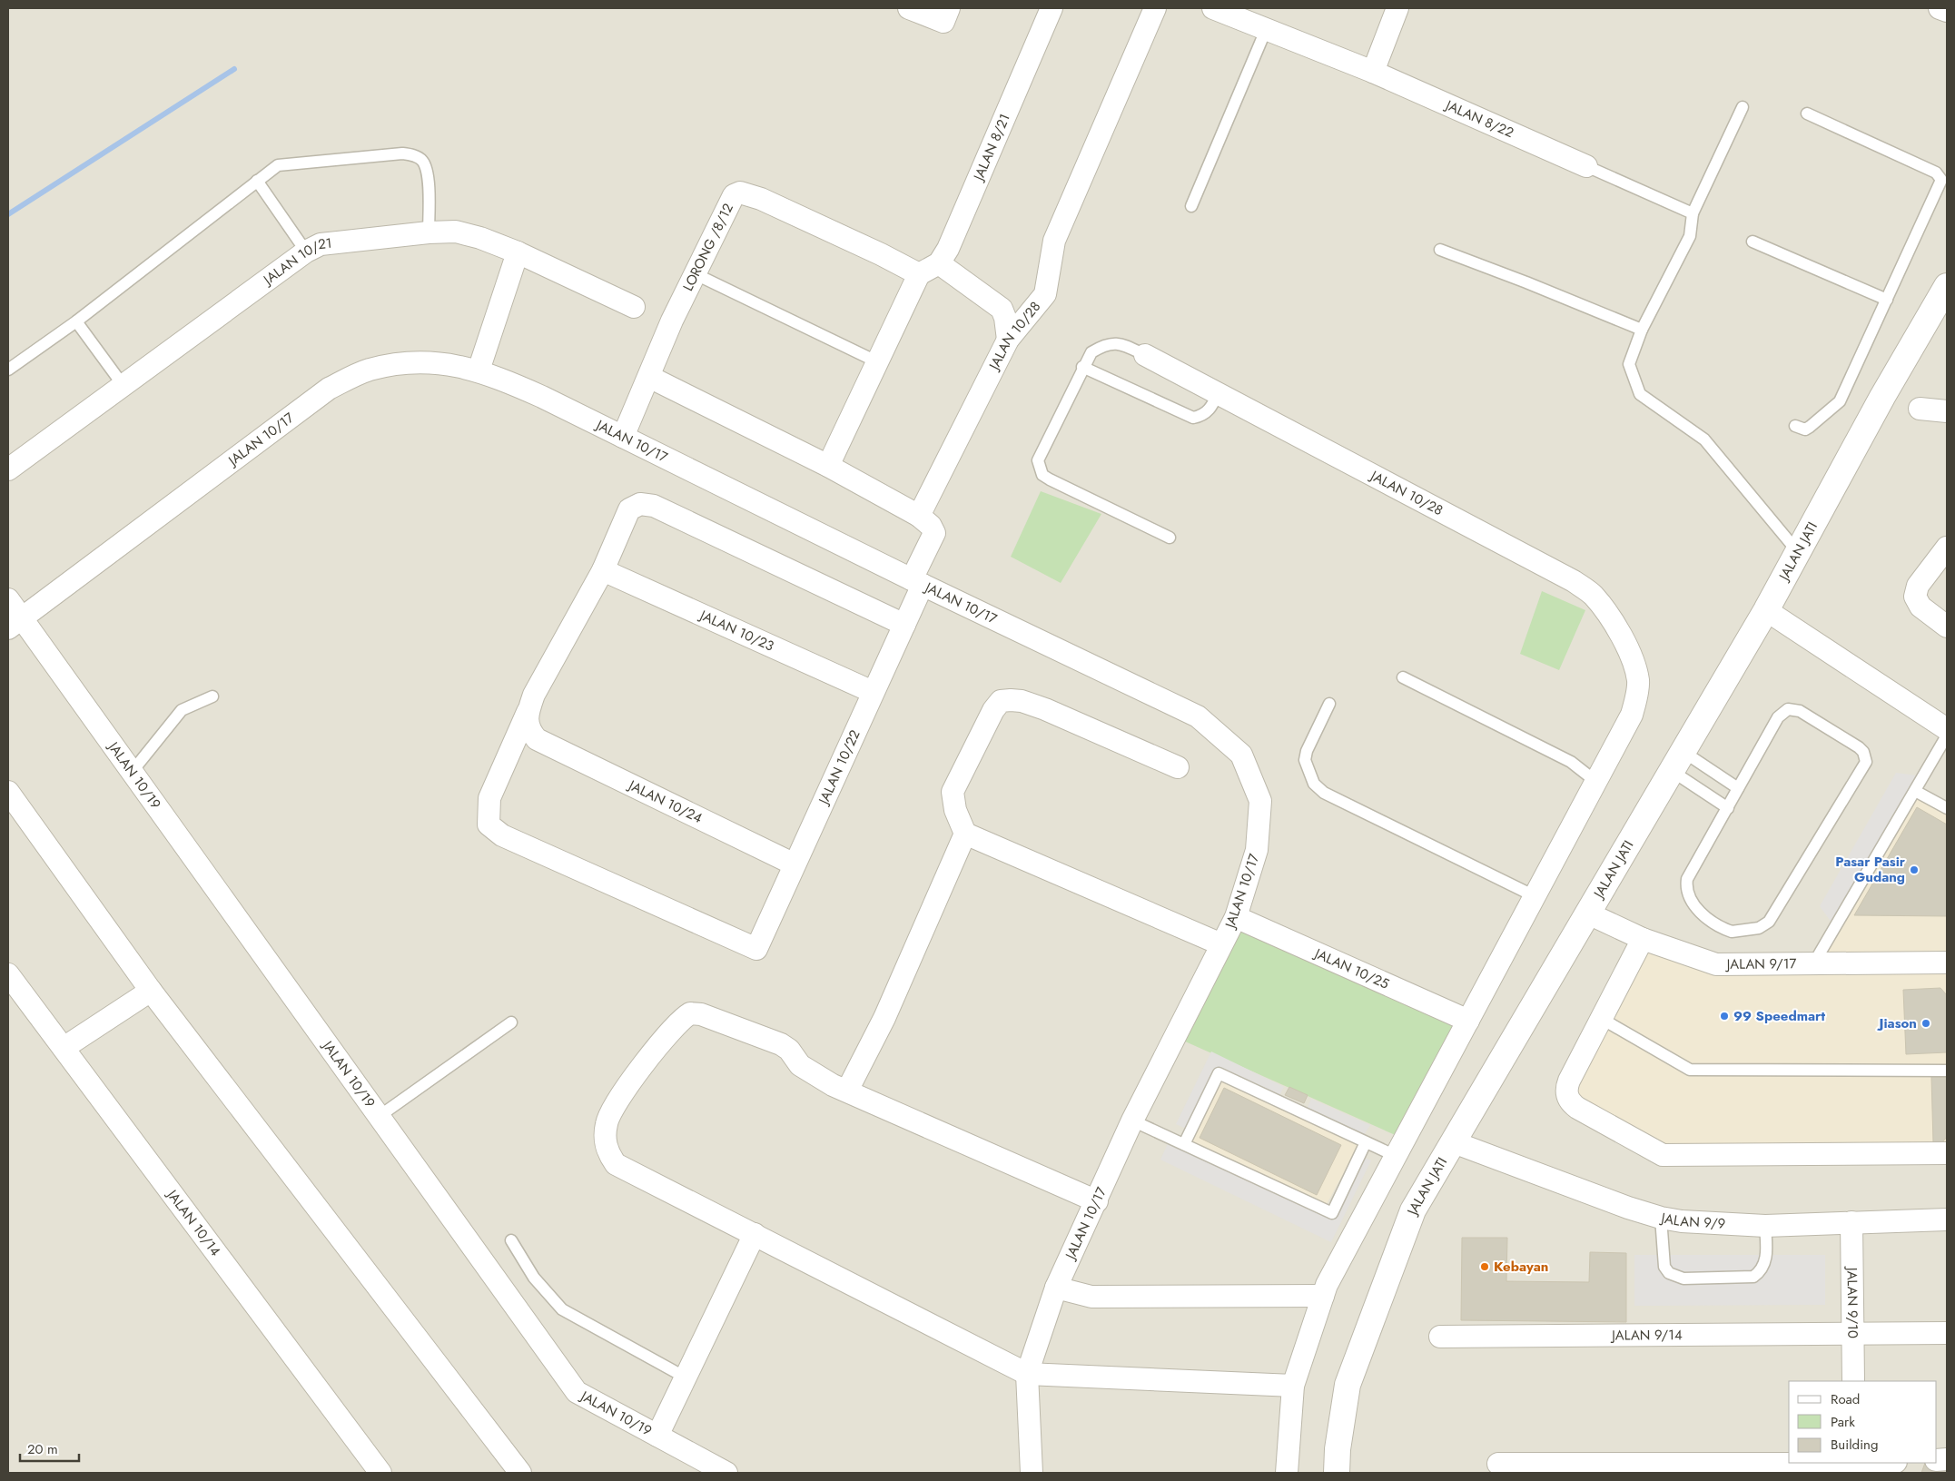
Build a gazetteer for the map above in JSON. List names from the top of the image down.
{
  "streets": {
    "street": [
      "JALAN 8/22",
      "JALAN 8/21",
      "LORONG /8/12",
      "JALAN 10/21",
      "JALAN 10/28",
      "JALAN 10/17",
      "JALAN JATI",
      "JALAN 10/23",
      "JALAN 10/22",
      "JALAN 10/19",
      "JALAN 10/24",
      "JALAN 9/17",
      "JALAN 10/25",
      "JALAN 9/9",
      "JALAN 10/14",
      "JALAN 9/10",
      "JALAN 9/14"
    ]
  },
  "crossings": [
    ["LORONG /8/12", "JALAN 10/17"],
    ["JALAN 10/28", "JALAN 10/25"],
    ["JALAN 10/17", "JALAN 10/22"],
    ["JALAN 10/17", "JALAN 10/19"],
    ["JALAN 10/17", "JALAN 10/25"],
    ["JALAN JATI", "JALAN 9/17"],
    ["JALAN JATI", "JALAN 9/9"],
    ["JALAN 10/23", "JALAN 10/22"],
    ["JALAN 10/22", "JALAN 10/24"],
    ["JALAN 9/9", "JALAN 9/10"],
    ["JALAN 9/10", "JALAN 9/14"]
  ],
  "places": [
    "Pasar Pasir Gudang",
    "99 Speedmart",
    "Jiason",
    "Kebayan"
  ],
  "legend": ["Road", "Park", "Building"],
  "scale_bar": "20 m"
}
